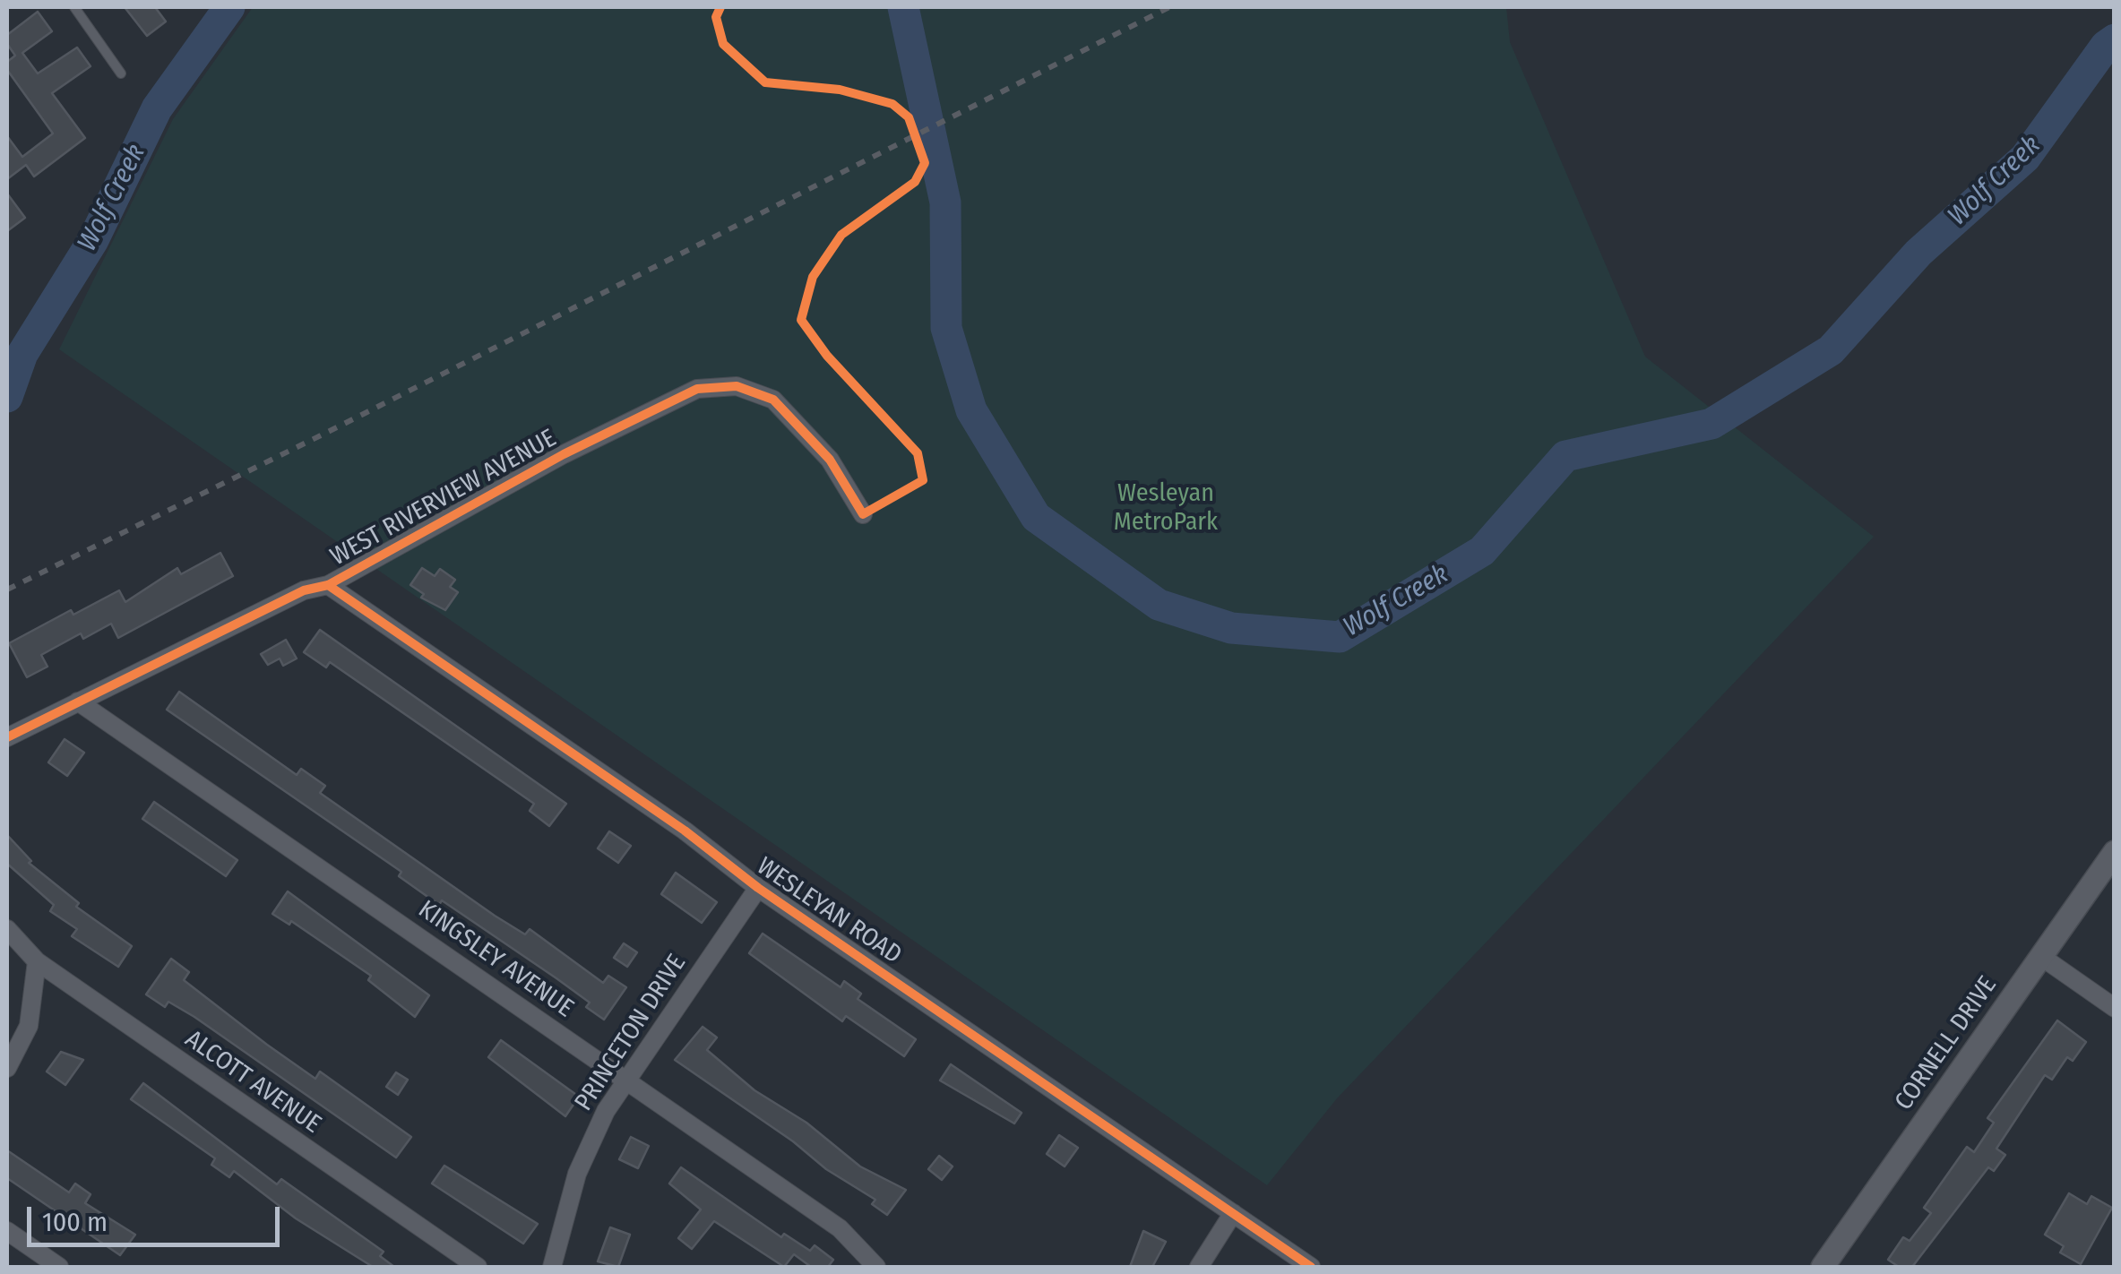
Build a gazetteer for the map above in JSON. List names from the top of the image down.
{
  "streets": {
    "street": [
      "WEST RIVERVIEW AVENUE",
      "WESLEYAN ROAD",
      "KINGSLEY AVENUE",
      "PRINCETON DRIVE",
      "CORNELL DRIVE",
      "ALCOTT AVENUE"
    ]
  },
  "crossings": [
    ["WEST RIVERVIEW AVENUE", "WESLEYAN ROAD"],
    ["WEST RIVERVIEW AVENUE", "KINGSLEY AVENUE"],
    ["WESLEYAN ROAD", "PRINCETON DRIVE"],
    ["KINGSLEY AVENUE", "PRINCETON DRIVE"]
  ],
  "water": ["Wolf Creek"],
  "parks": ["Wesleyan MetroPark"],
  "scale_bar": "100 m"
}
